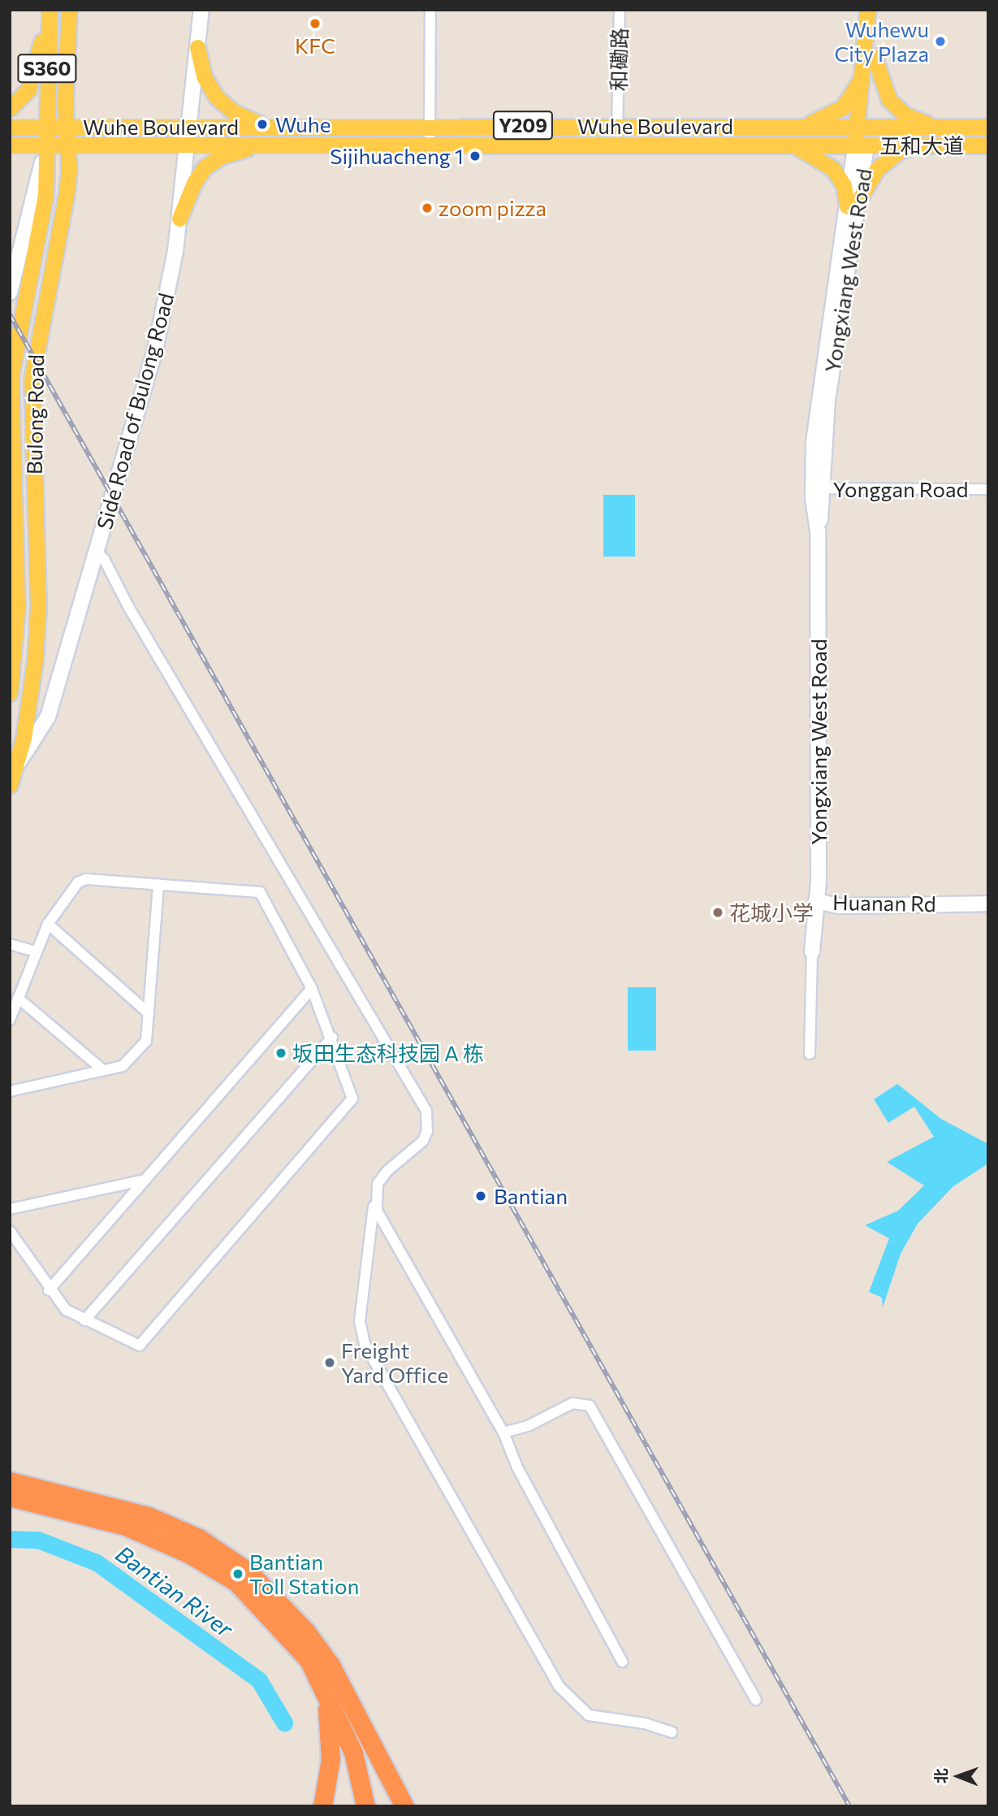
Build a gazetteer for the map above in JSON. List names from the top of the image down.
{
  "streets": {
    "main road": [
      "S360",
      "Y209",
      "Wuhe Boulevard",
      "五和大道",
      "Yongxiang West Road",
      "Side Road of Bulong Road",
      "Bulong Road",
      "Huanan Rd"
    ],
    "street": ["和磡路", "Yonggan Road"]
  },
  "crossings": [
    ["和磡路", "Wuhe Boulevard"],
    ["Wuhe Boulevard", "五和大道"],
    ["Wuhe Boulevard", "Yongxiang West Road"],
    ["Wuhe Boulevard", "Side Road of Bulong Road"],
    ["Wuhe Boulevard", "Bulong Road"],
    ["五和大道", "Yongxiang West Road"],
    ["Yongxiang West Road", "Yonggan Road"],
    ["Yongxiang West Road", "Huanan Rd"],
    ["Side Road of Bulong Road", "Bulong Road"]
  ],
  "water": ["Bantian River"],
  "places": [
    "KFC",
    "Wuhewu City Plaza",
    "Wuhe",
    "Sijihuacheng 1",
    "zoom pizza",
    "花城小学",
    "坂田生态科技园 A 栋",
    "Bantian",
    "Freight Yard Office",
    "Bantian Toll Station"
  ],
  "north": "left"
}
